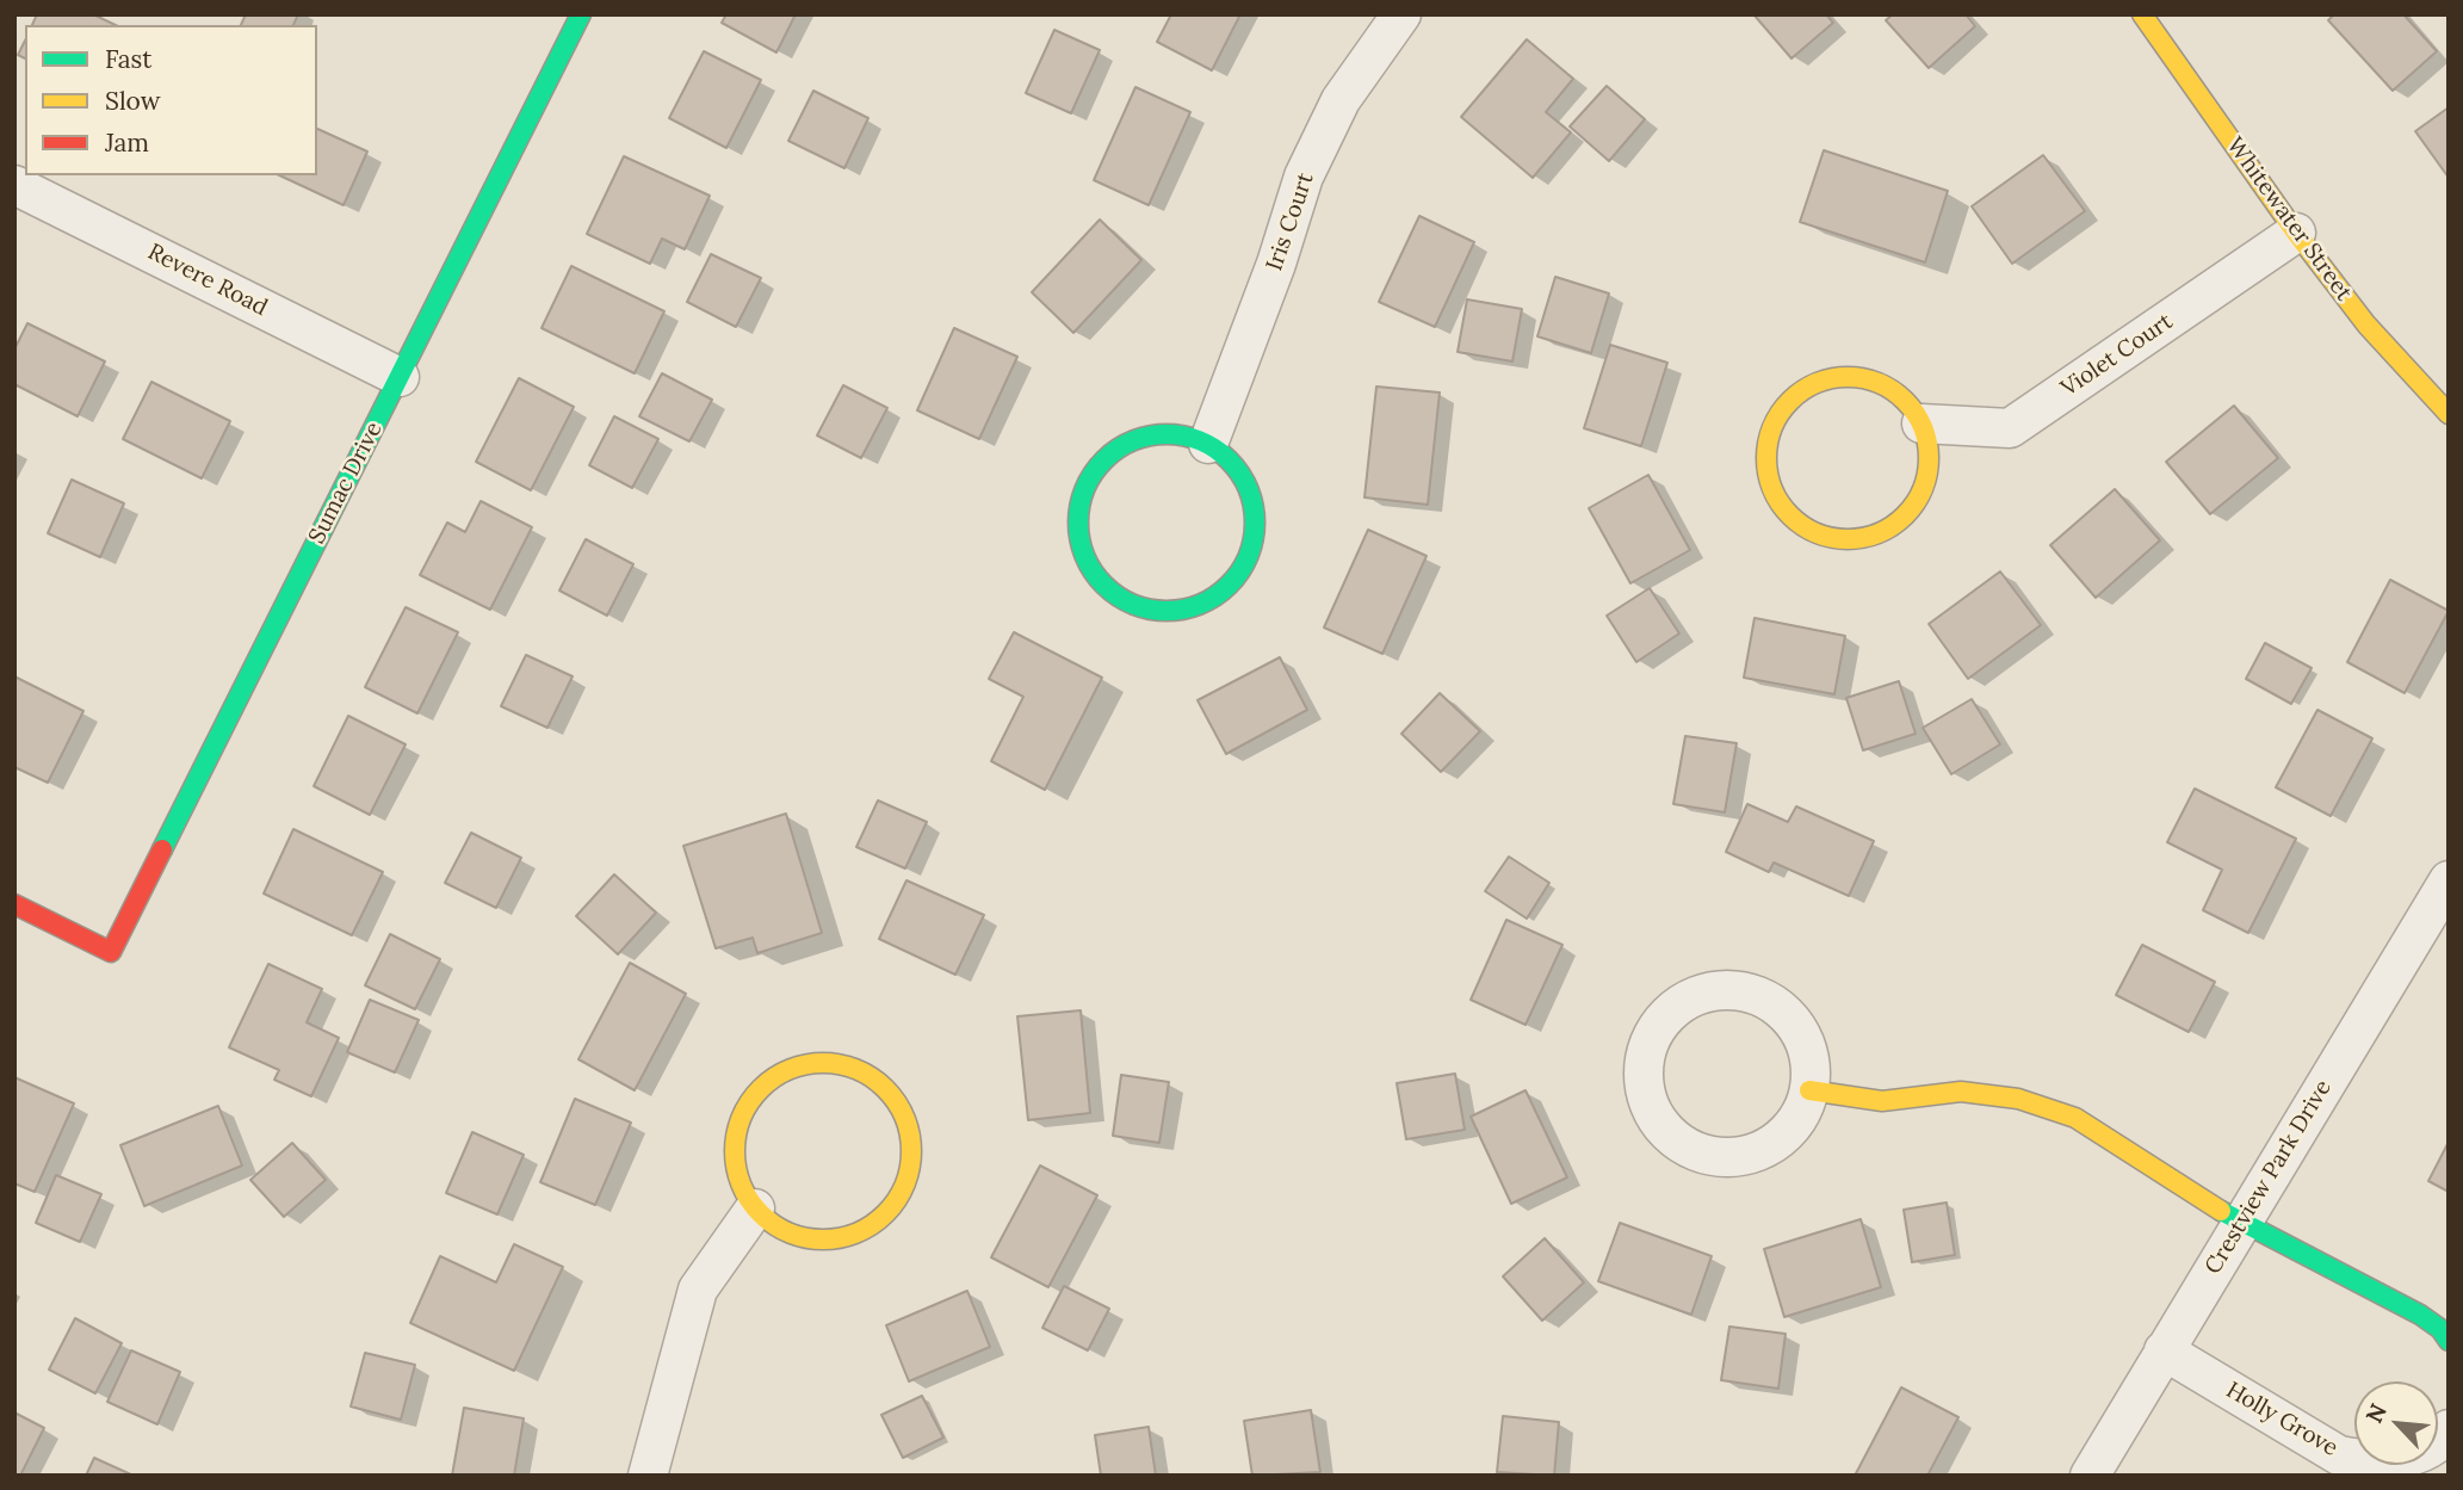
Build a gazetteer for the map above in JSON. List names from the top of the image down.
{
  "streets": {
    "street": [
      "Whitewater Street",
      "Iris Court",
      "Revere Road",
      "Violet Court",
      "Sumac Drive",
      "Crestview Park Drive",
      "Holly Grove"
    ]
  },
  "crossings": [
    ["Whitewater Street", "Violet Court"],
    ["Revere Road", "Sumac Drive"],
    ["Crestview Park Drive", "Holly Grove"]
  ],
  "legend": ["Fast", "Slow", "Jam"],
  "north": "top left"
}
